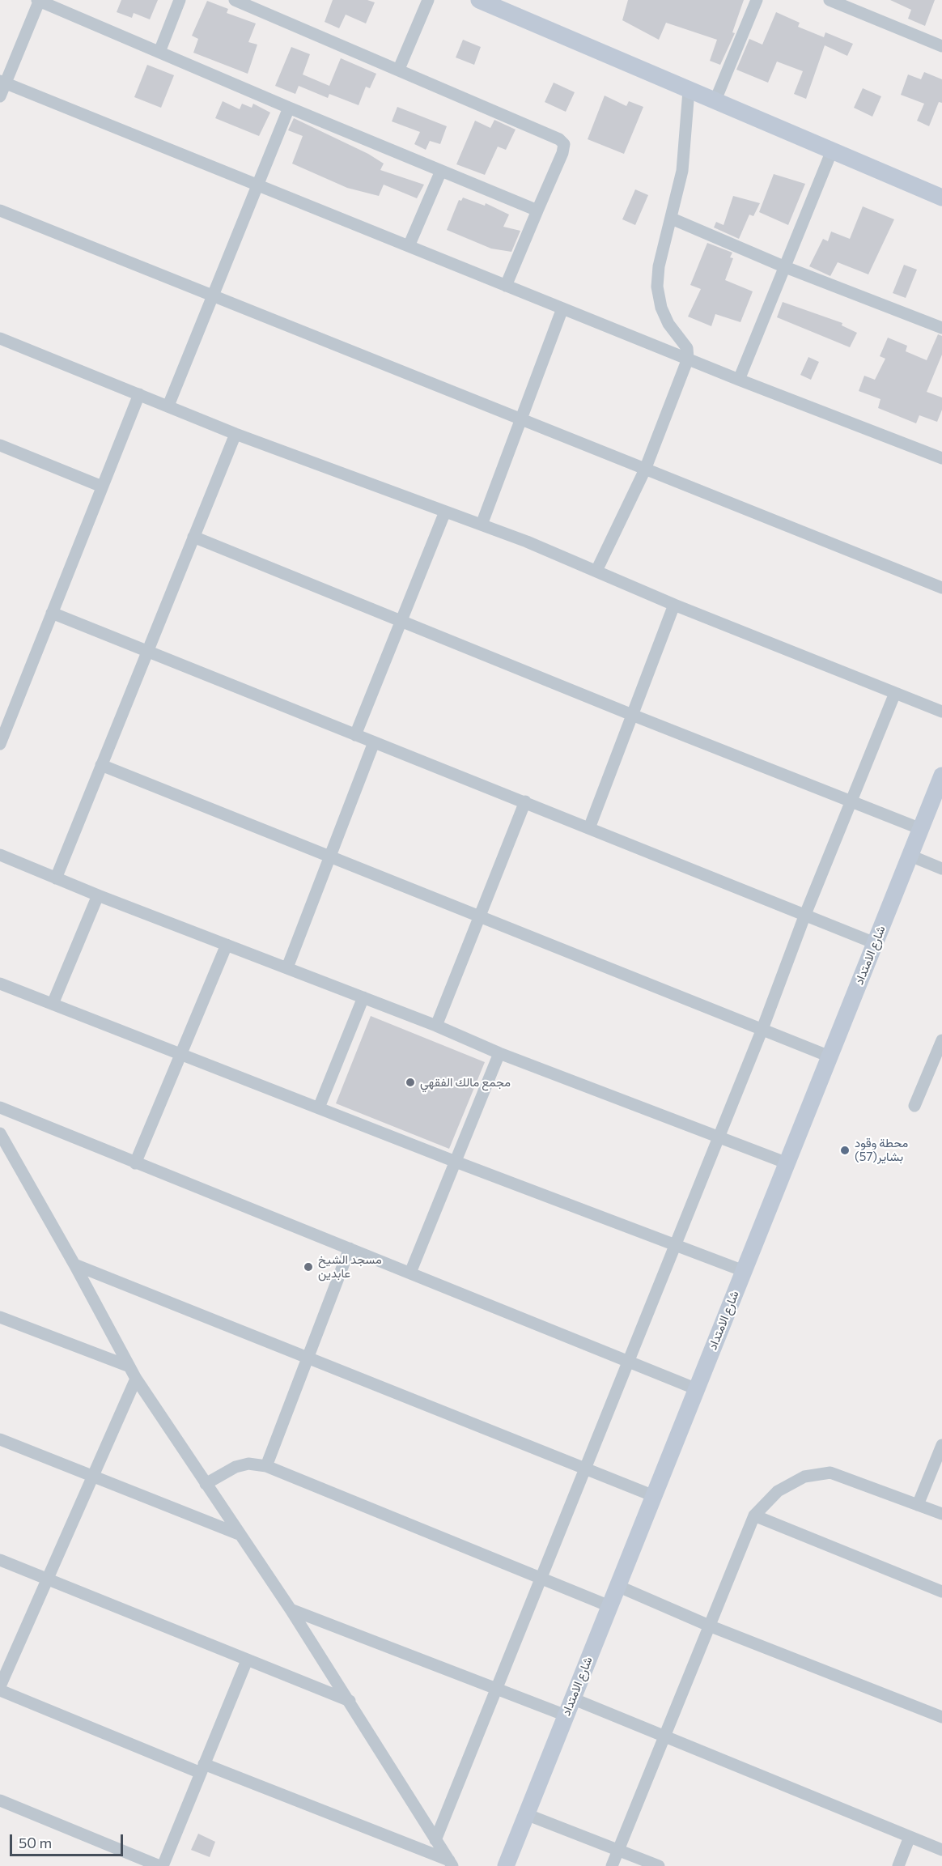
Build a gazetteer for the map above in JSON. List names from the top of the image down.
{
  "streets": {
    "street": ["شارع الامتداد"]
  },
  "places": ["مجمع مالك الفقهي", "محطة وقود بشاير(57)", "مسجد الشيخ عابدين"],
  "scale_bar": "50 m"
}
